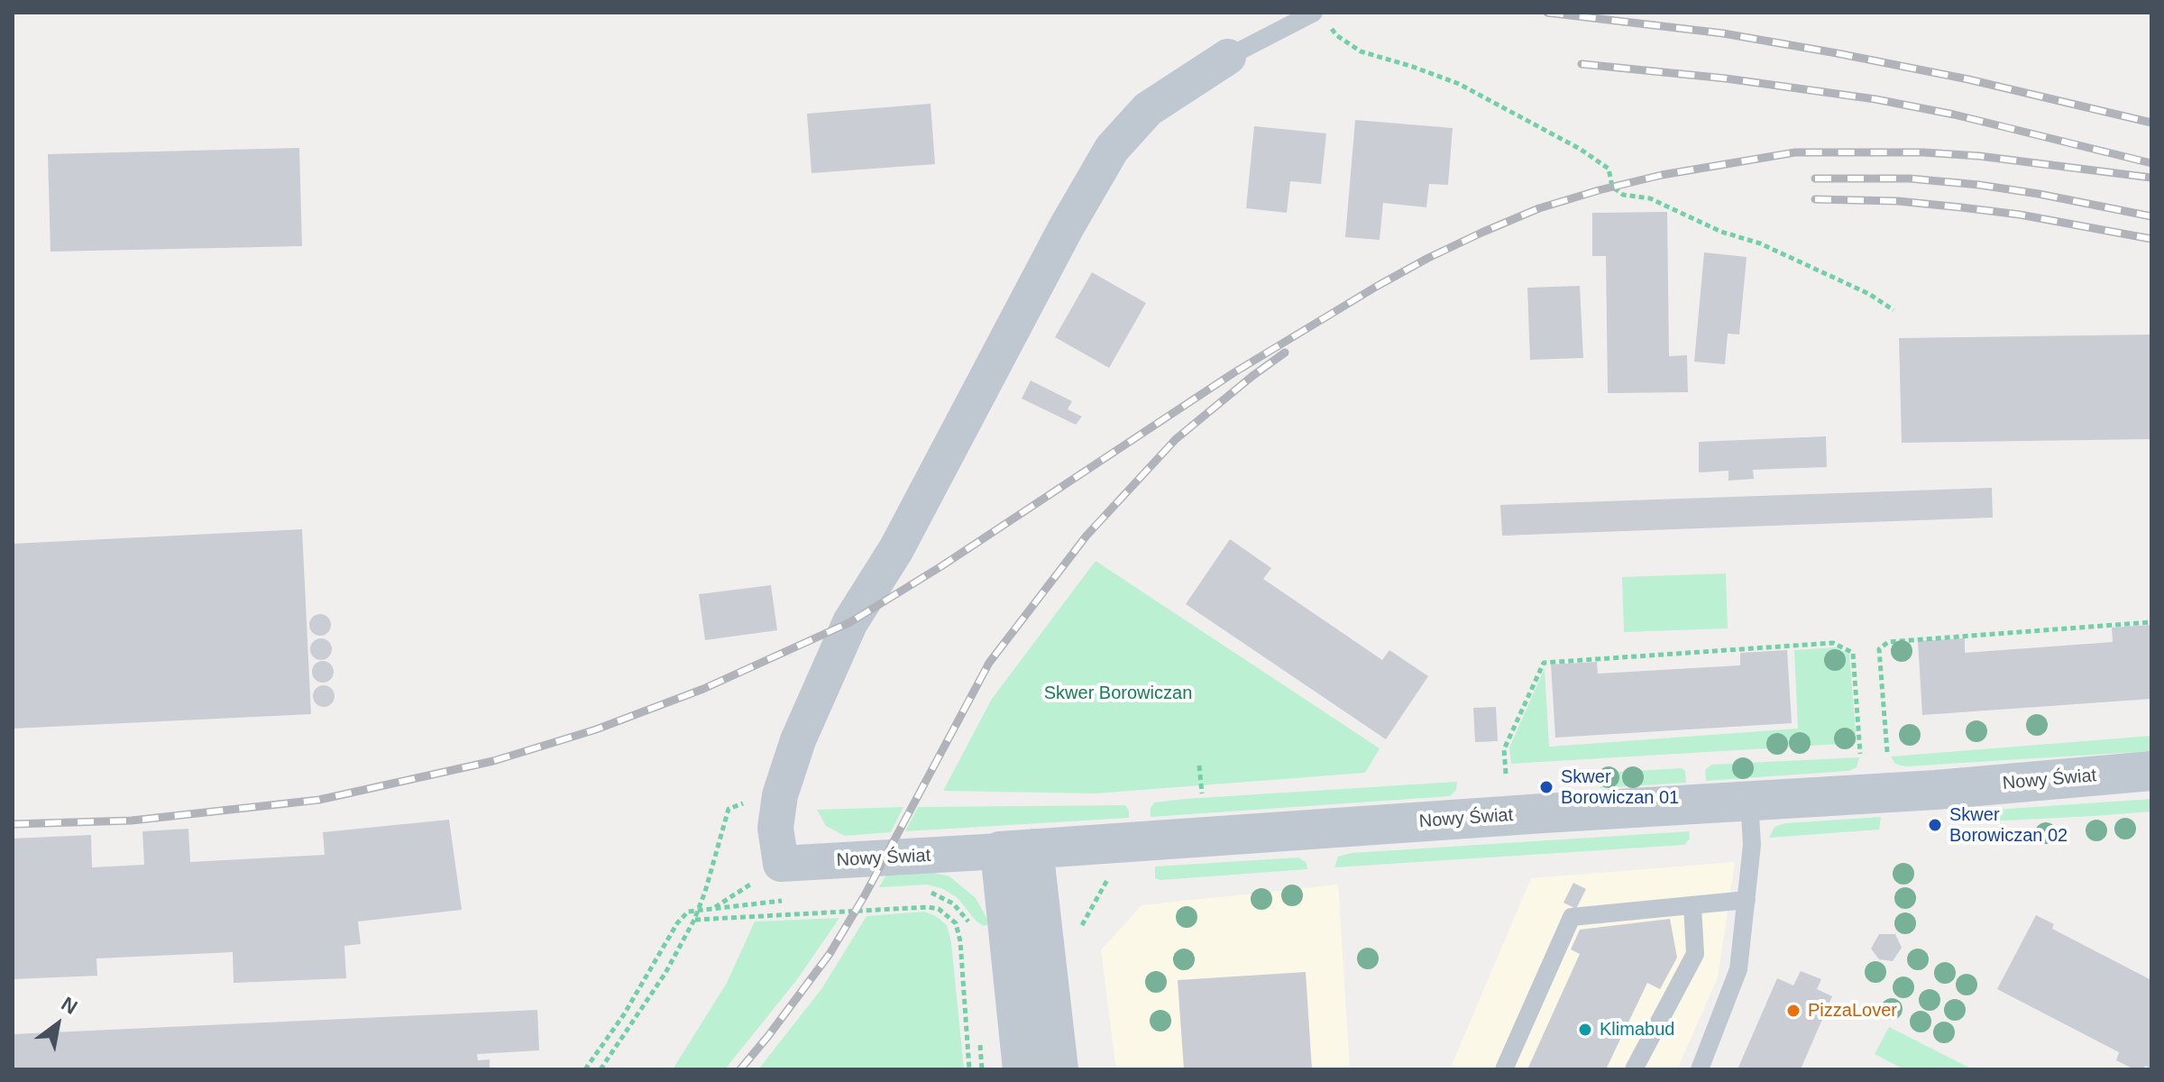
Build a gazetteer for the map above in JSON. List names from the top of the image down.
{
  "streets": {
    "street": ["Nowy Świat"]
  },
  "parks": ["Skwer Borowiczan"],
  "places": [
    "Skwer Borowiczan 01",
    "Skwer Borowiczan 02",
    "PizzaLover",
    "Klimabud"
  ],
  "north": "top right"
}
